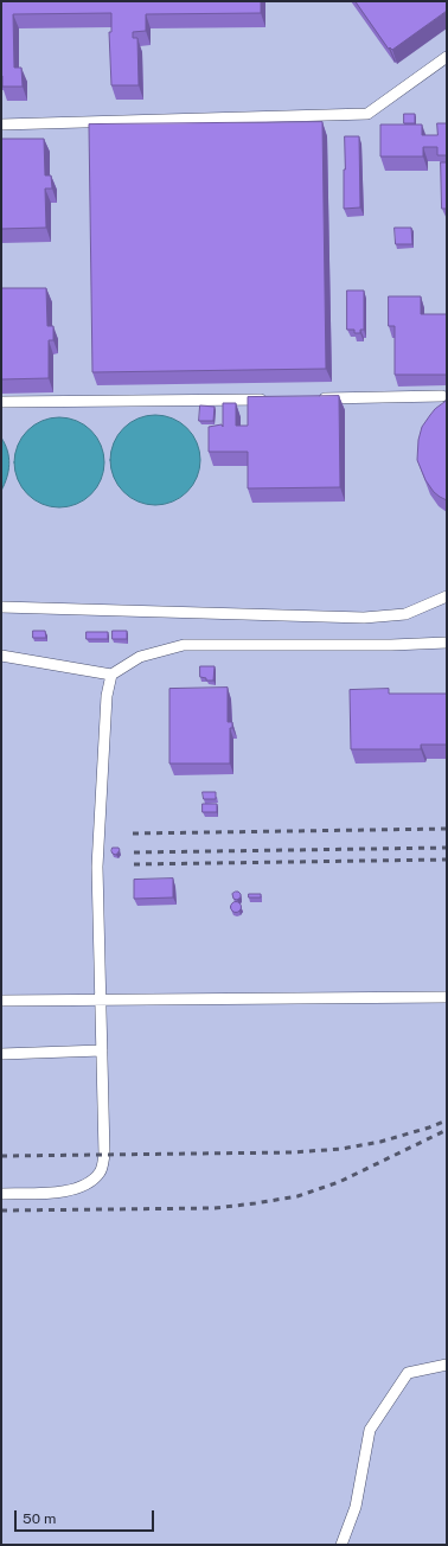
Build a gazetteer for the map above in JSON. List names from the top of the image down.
{
  "scale_bar": "50 m"
}
